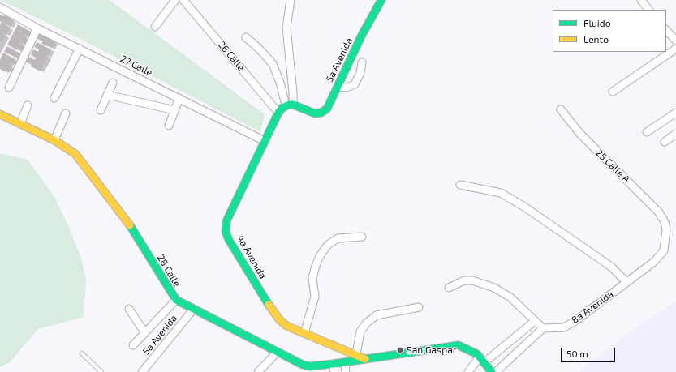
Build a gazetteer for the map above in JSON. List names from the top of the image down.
{
  "streets": {
    "street": [
      "26 Calle",
      "5a Avenida",
      "27 Calle",
      "25 Calle A",
      "4a Avenida",
      "28 Calle",
      "8a Avenida"
    ]
  },
  "crossings": [
    ["26 Calle", "4a Avenida"],
    ["5a Avenida", "4a Avenida"],
    ["5a Avenida", "28 Calle"],
    ["27 Calle", "4a Avenida"],
    ["25 Calle A", "8a Avenida"],
    ["4a Avenida", "28 Calle"]
  ],
  "places": ["San Gaspar"],
  "legend": ["Fluido", "Lento"],
  "scale_bar": "50 m"
}
